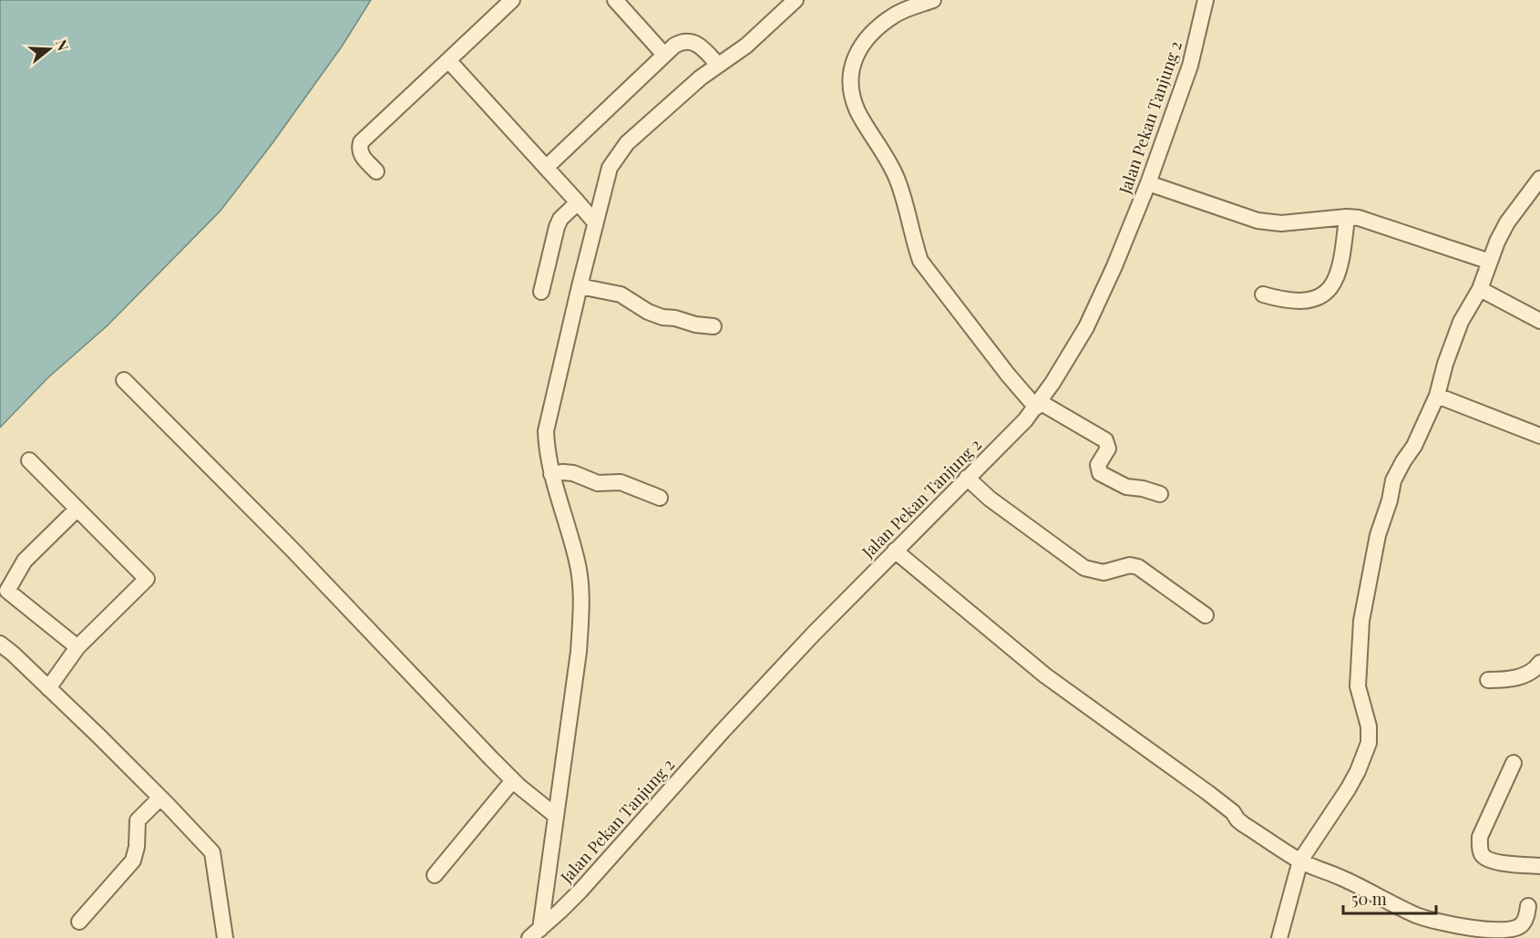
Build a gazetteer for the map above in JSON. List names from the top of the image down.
{
  "streets": {
    "street": ["Jalan Pekan Tanjung 2"]
  },
  "scale_bar": "50 m",
  "north": "right"
}
